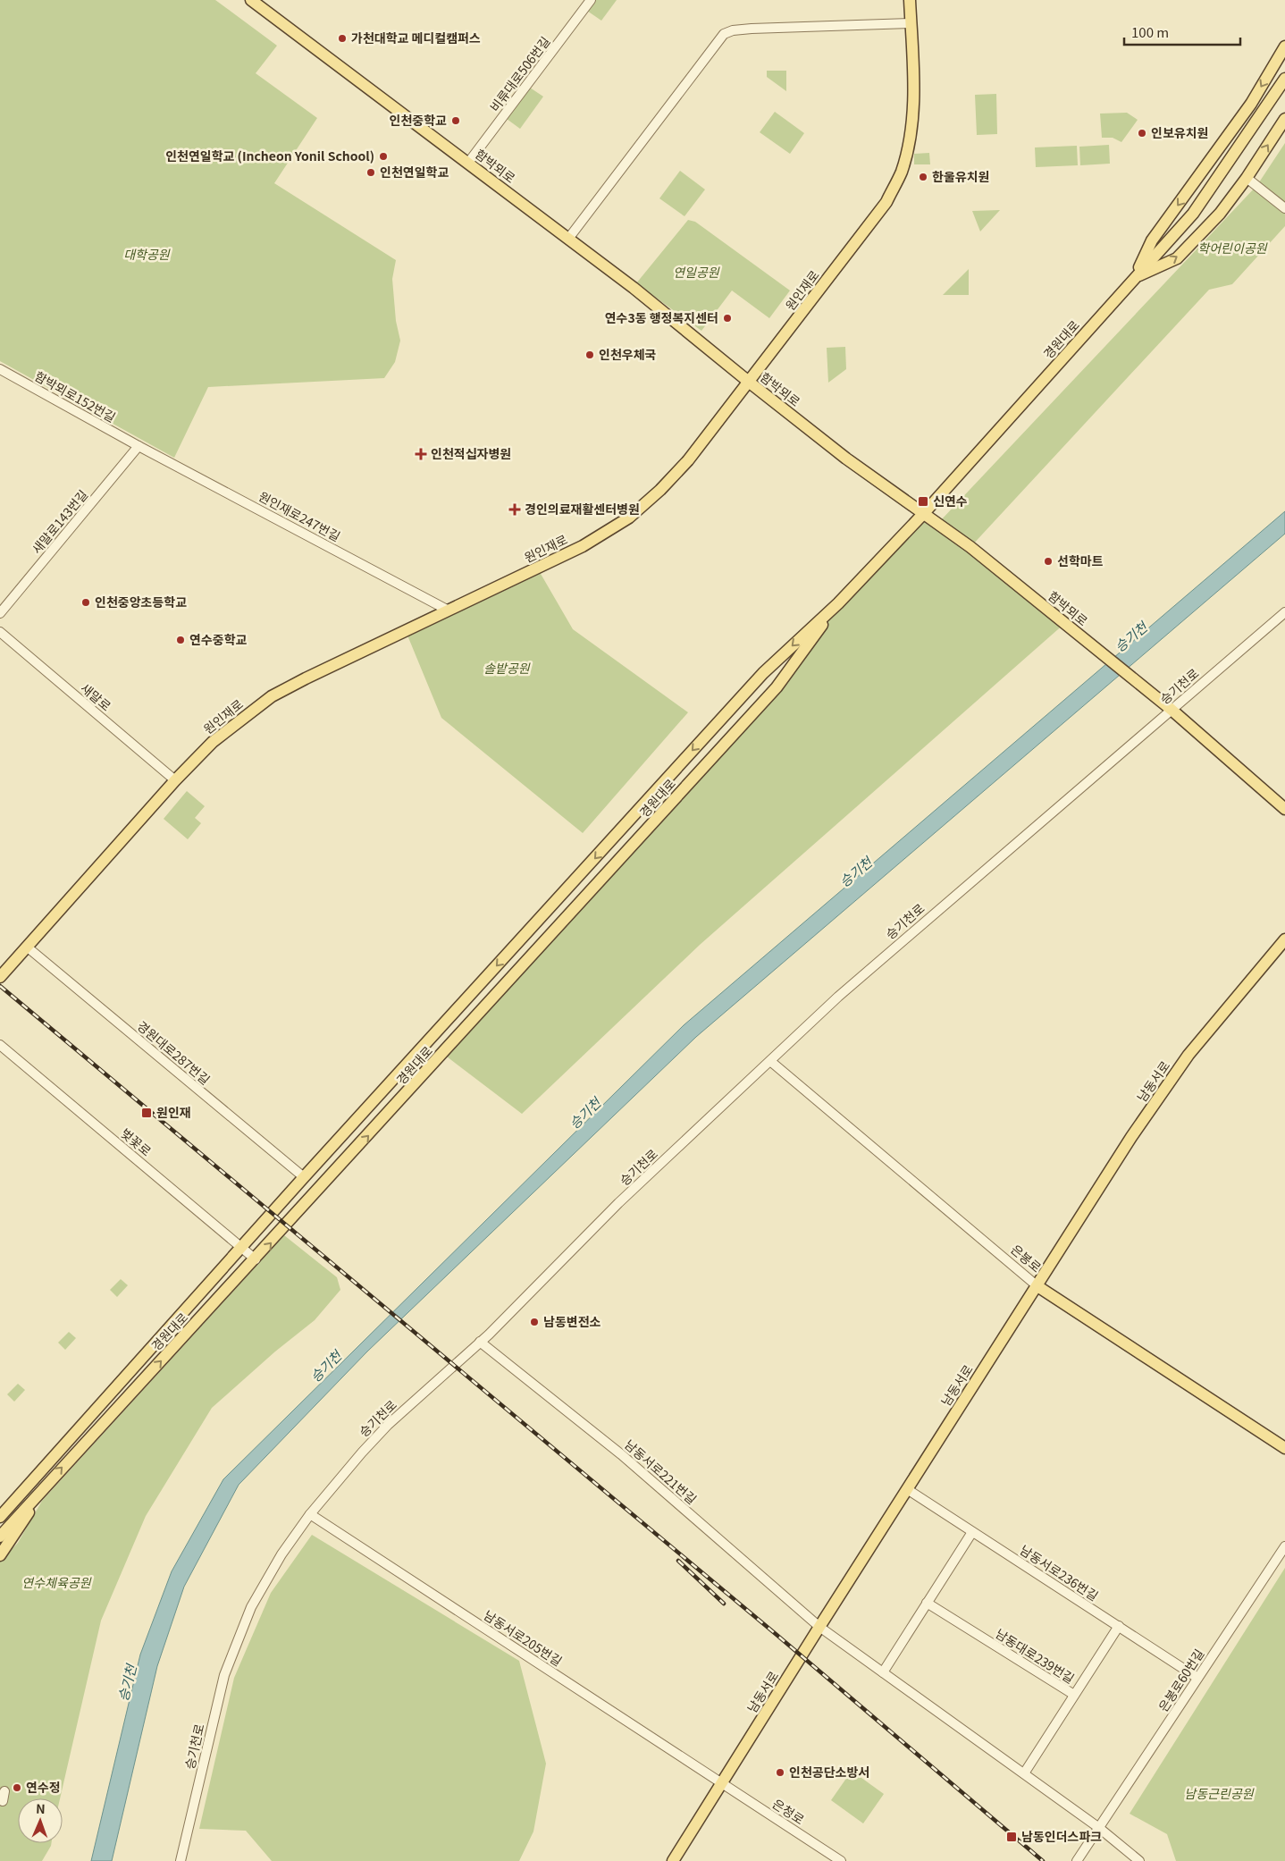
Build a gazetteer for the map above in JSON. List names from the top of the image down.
{
  "streets": {
    "main road": [
      "함박뫼로",
      "원인재로",
      "경원대로",
      "남동서로",
      "은봉로"
    ],
    "street": [
      "비류대로506번길",
      "함박뫼로152번길",
      "원인재로247번길",
      "새말로143번길",
      "승기천로",
      "새말로",
      "경원대로287번길",
      "벚꽃로",
      "남동서로221번길",
      "남동서로236번길",
      "남동서로205번길",
      "남동대로239번길",
      "은봉로60번길",
      "은청로"
    ]
  },
  "crossings": [
    ["비류대로506번길", "함박뫼로"],
    ["함박뫼로", "원인재로"],
    ["함박뫼로", "경원대로"],
    ["함박뫼로", "승기천로"],
    ["원인재로", "원인재로247번길"],
    ["원인재로", "새말로"],
    ["원인재로", "경원대로287번길"],
    ["경원대로", "경원대로287번길"],
    ["경원대로", "벚꽃로"],
    ["함박뫼로152번길", "원인재로247번길"],
    ["함박뫼로152번길", "새말로143번길"],
    ["원인재로247번길", "새말로143번길"],
    ["승기천로", "은봉로"],
    ["승기천로", "남동서로221번길"],
    ["승기천로", "남동서로205번길"],
    ["남동서로", "은봉로"],
    ["남동서로", "남동서로221번길"],
    ["남동서로", "남동서로236번길"],
    ["남동서로", "남동서로205번길"],
    ["남동서로", "은청로"],
    ["남동서로236번길", "은봉로60번길"],
    ["남동서로205번길", "은청로"]
  ],
  "water": ["승기천"],
  "parks": [
    "학어린이공원",
    "대학공원",
    "연일공원",
    "솔밭공원",
    "연수체육공원",
    "남동근린공원"
  ],
  "places": {
    "other": [
      "가천대학교 메디컬캠퍼스",
      "인천중학교",
      "인보유치원",
      "인천연일학교 (Incheon Yonil School)",
      "인천연일학교",
      "한울유치원",
      "연수3동 행정복지센터",
      "인천우체국",
      "선학마트",
      "인천중앙초등학교",
      "연수중학교",
      "남동변전소",
      "인천공단소방서",
      "연수정"
    ],
    "health": ["인천적십자병원", "경인의료재활센터병원"],
    "transit": ["신연수", "원인재", "남동인더스파크"]
  },
  "scale_bar": "100 m",
  "north": "top"
}
